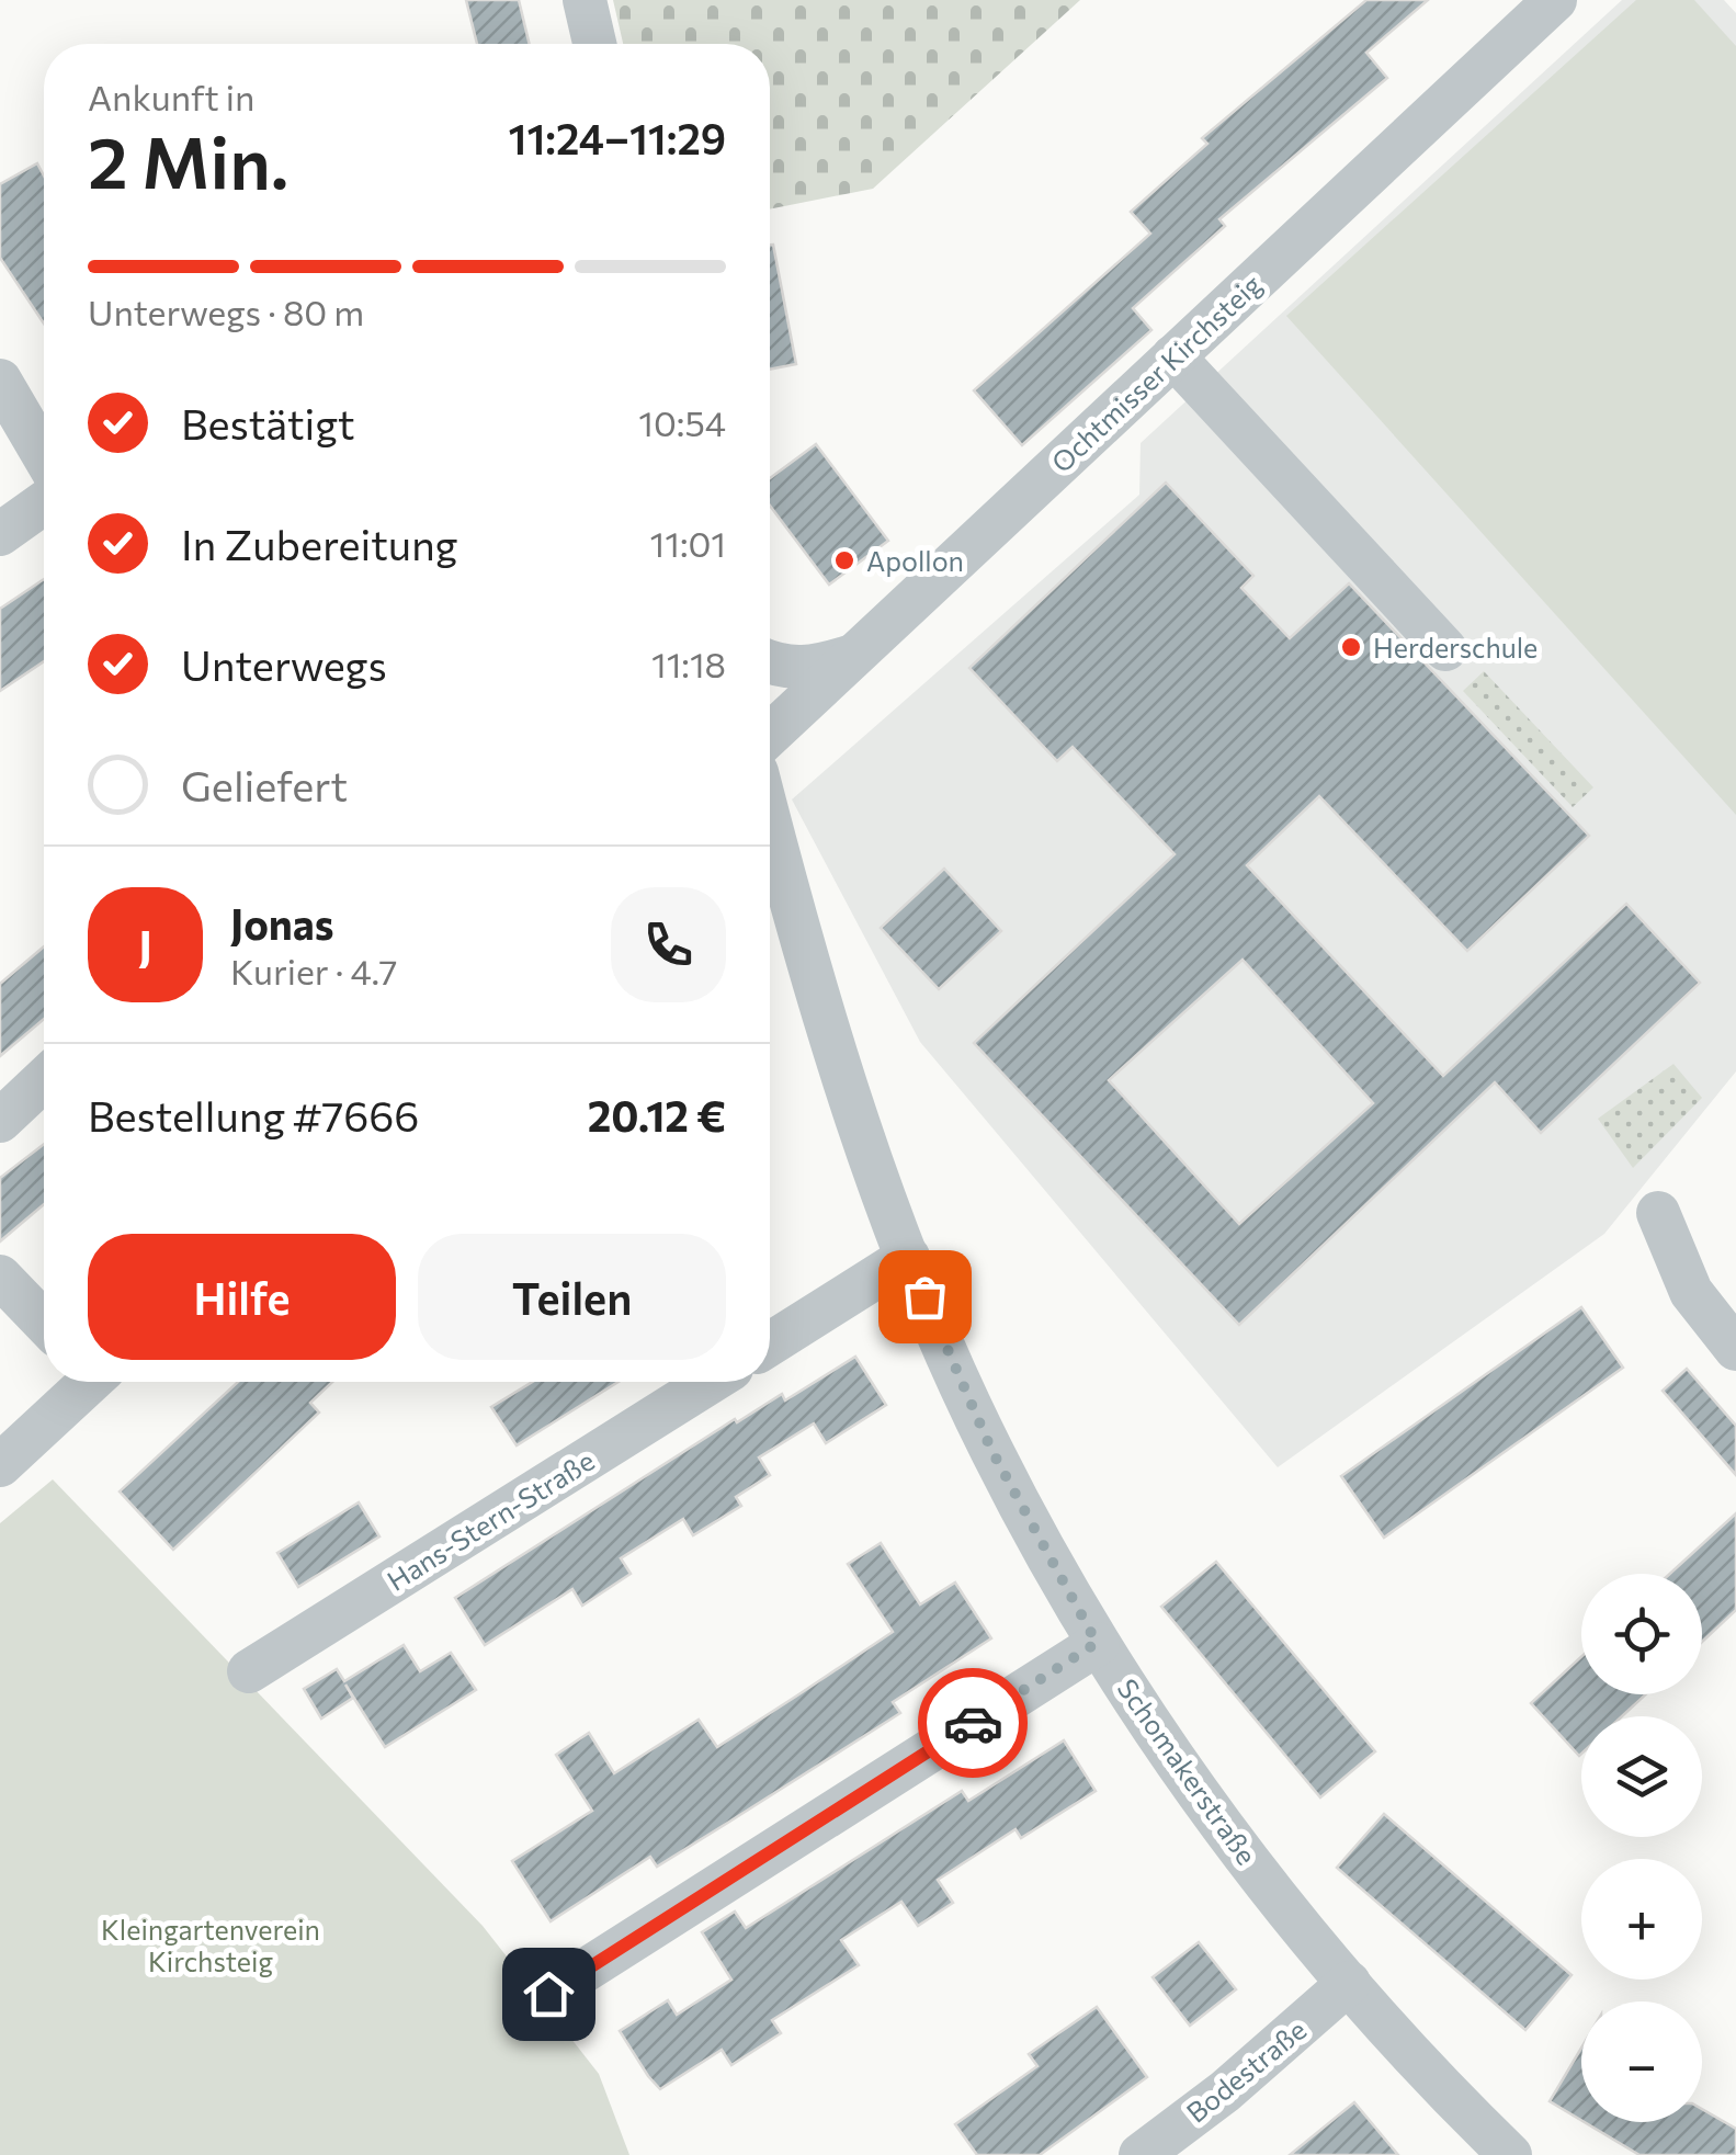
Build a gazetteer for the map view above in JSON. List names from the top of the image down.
{
  "streets": {
    "street": [
      "Ochtmisser Kirchsteig",
      "Hans-Stern-Straße",
      "Schomakerstraße",
      "Bodestraße"
    ]
  },
  "crossings": [
    ["Schomakerstraße", "Bodestraße"]
  ],
  "parks": ["Kleingartenverein Kirchsteig"],
  "places": ["Apollon", "Herderschule"],
  "page": {
    "heading": ["2 Min.", "Ankunft in", "11:24–11:29"],
    "panel": [
      "Jonas",
      "Kurier · 4.7",
      "Bestellung #7666",
      "20.12 €"
    ],
    "bar": "Unterwegs · 80 m",
    "list": [
      ["Bestätigt", "10:54"],
      ["In Zubereitung", "11:01"],
      ["Unterwegs", "11:18"],
      "Geliefert"
    ],
    "round": "J",
    "buttons": ["Hilfe", "Teilen"],
    "map_buttons": ["+", "−"]
  }
}
